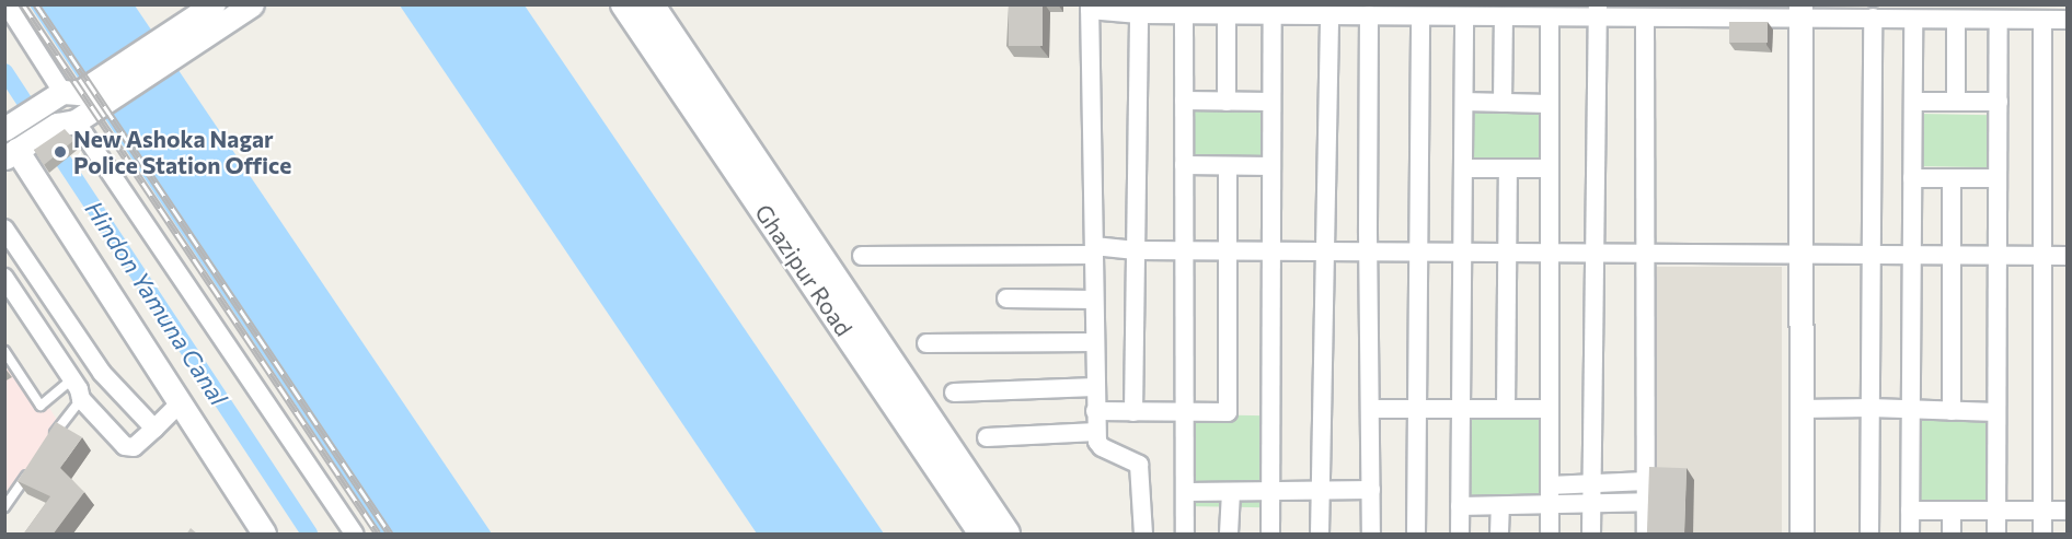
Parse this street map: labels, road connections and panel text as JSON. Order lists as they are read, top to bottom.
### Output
{
  "streets": {
    "main road": ["Ghazipur Road"]
  },
  "water": ["Hindon Yamuna Canal"],
  "places": ["New Ashoka Nagar Police Station Office"]
}
